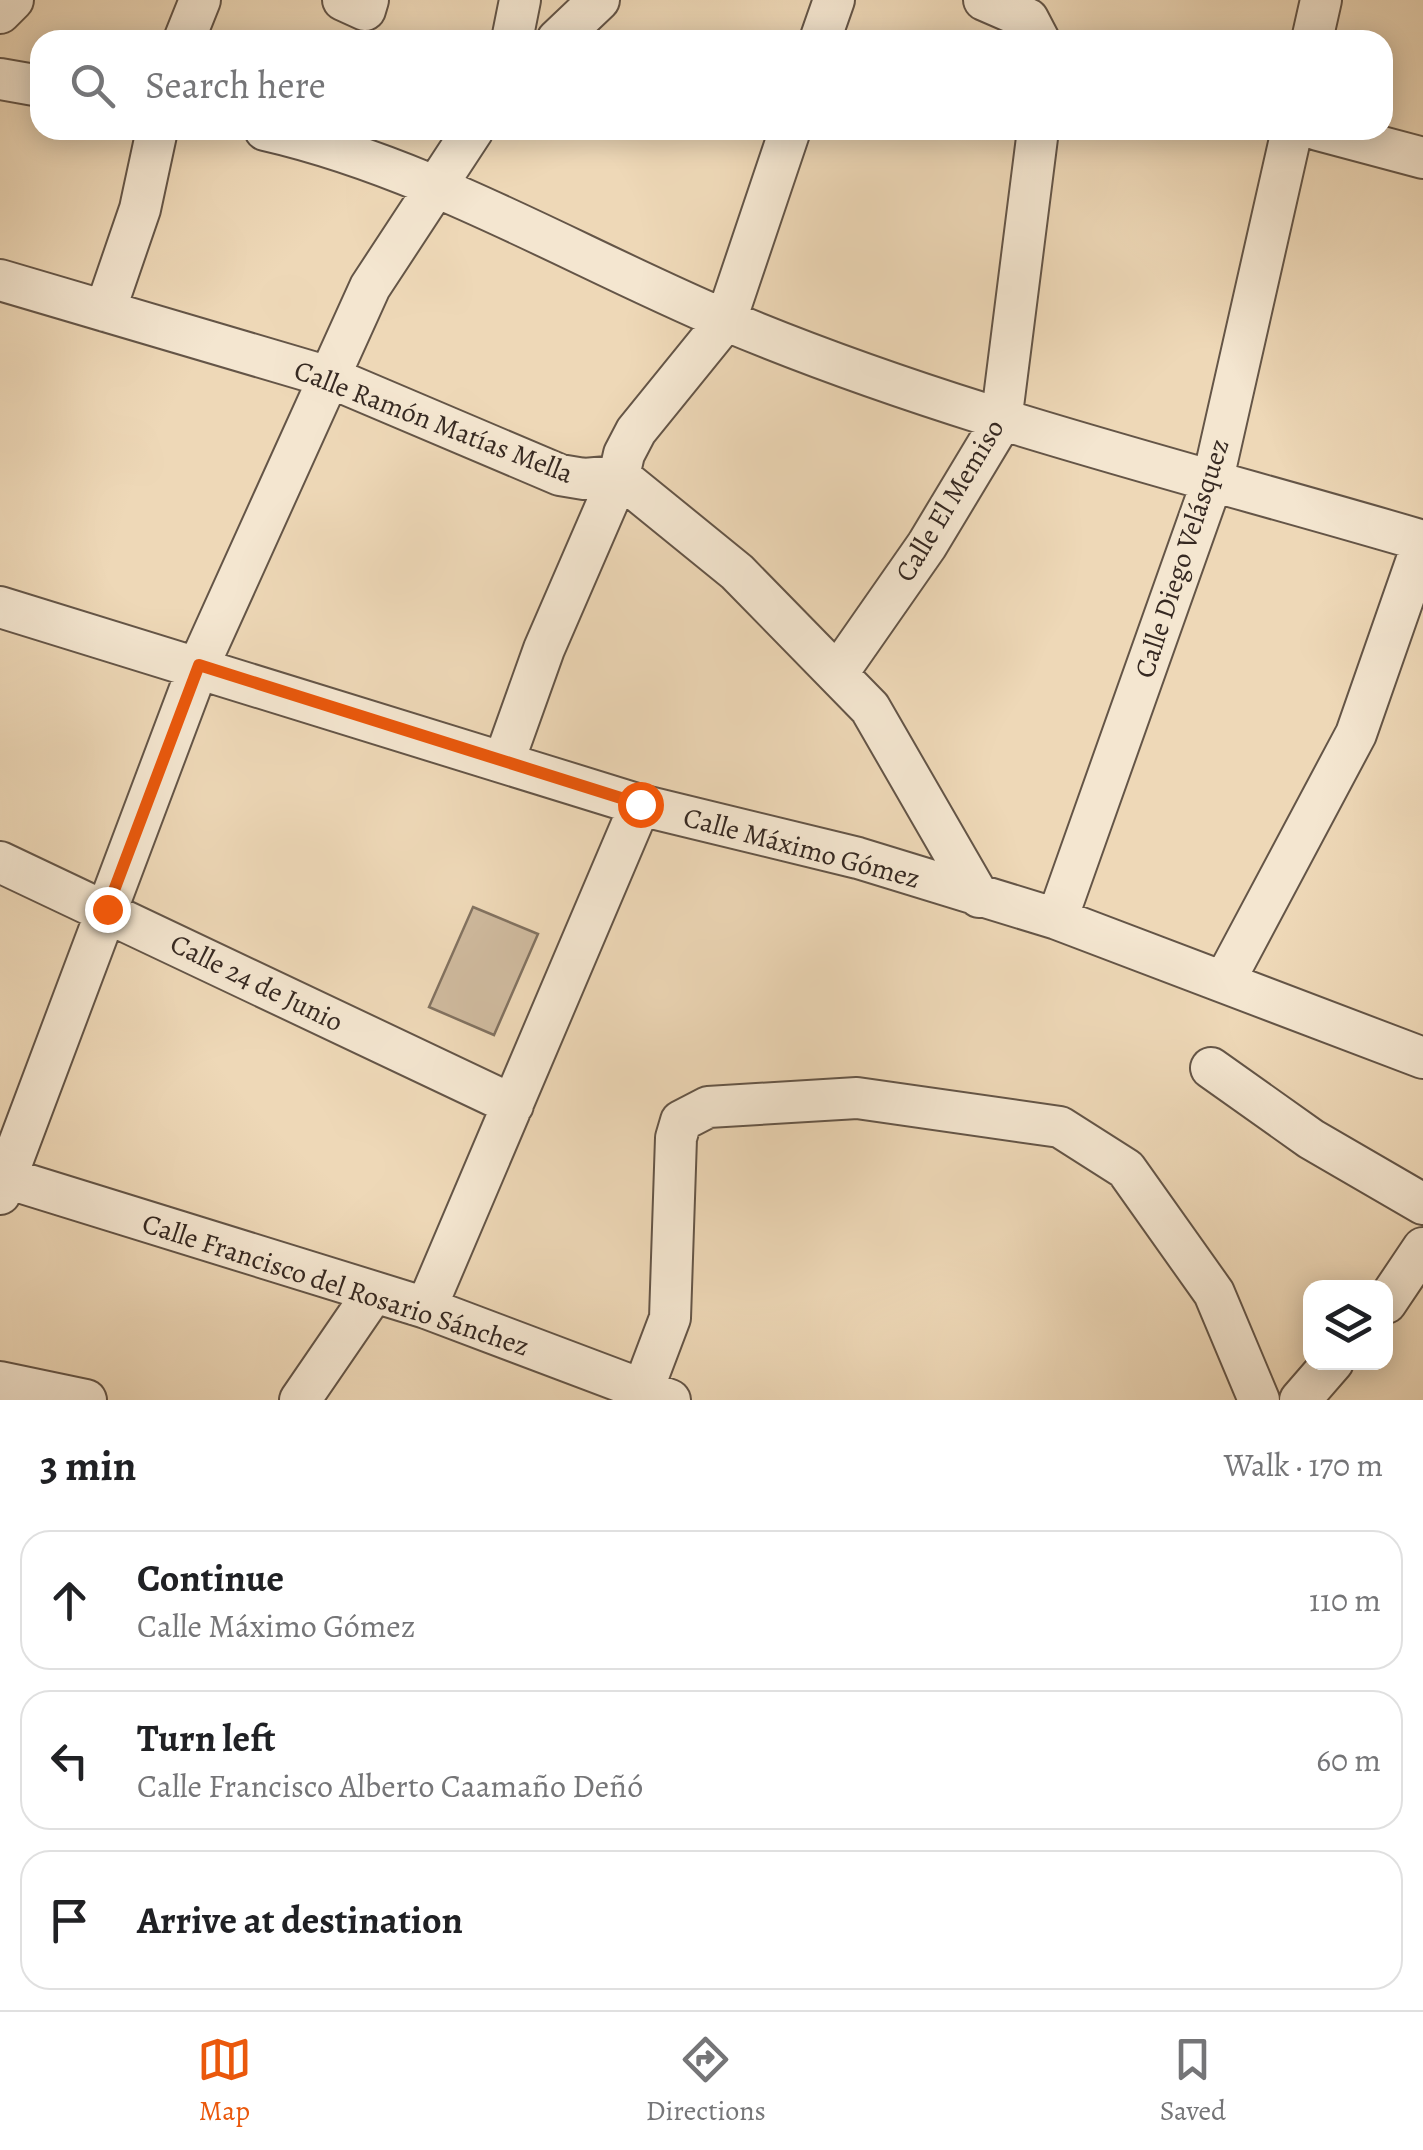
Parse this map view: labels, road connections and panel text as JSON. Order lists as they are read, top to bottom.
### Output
{
  "streets": {
    "street": [
      "Calle Ramón Matías Mella",
      "Calle El Memiso",
      "Calle Diego Velásquez",
      "Calle Máximo Gómez",
      "Calle 24 de Junio",
      "Calle Francisco del Rosario Sánchez"
    ]
  },
  "crossings": [
    ["Calle Diego Velásquez", "Calle Máximo Gómez"]
  ],
  "page": {
    "search": "Search here",
    "heading": ["3 min", "Walk · 170 m"],
    "list": [
      ["Continue", "Calle Máximo Gómez", "110 m"],
      ["Turn left", "Calle Francisco Alberto Caamaño Deñó", "60 m"],
      "Arrive at destination"
    ],
    "nav": ["Map", "Directions", "Saved"]
  }
}
